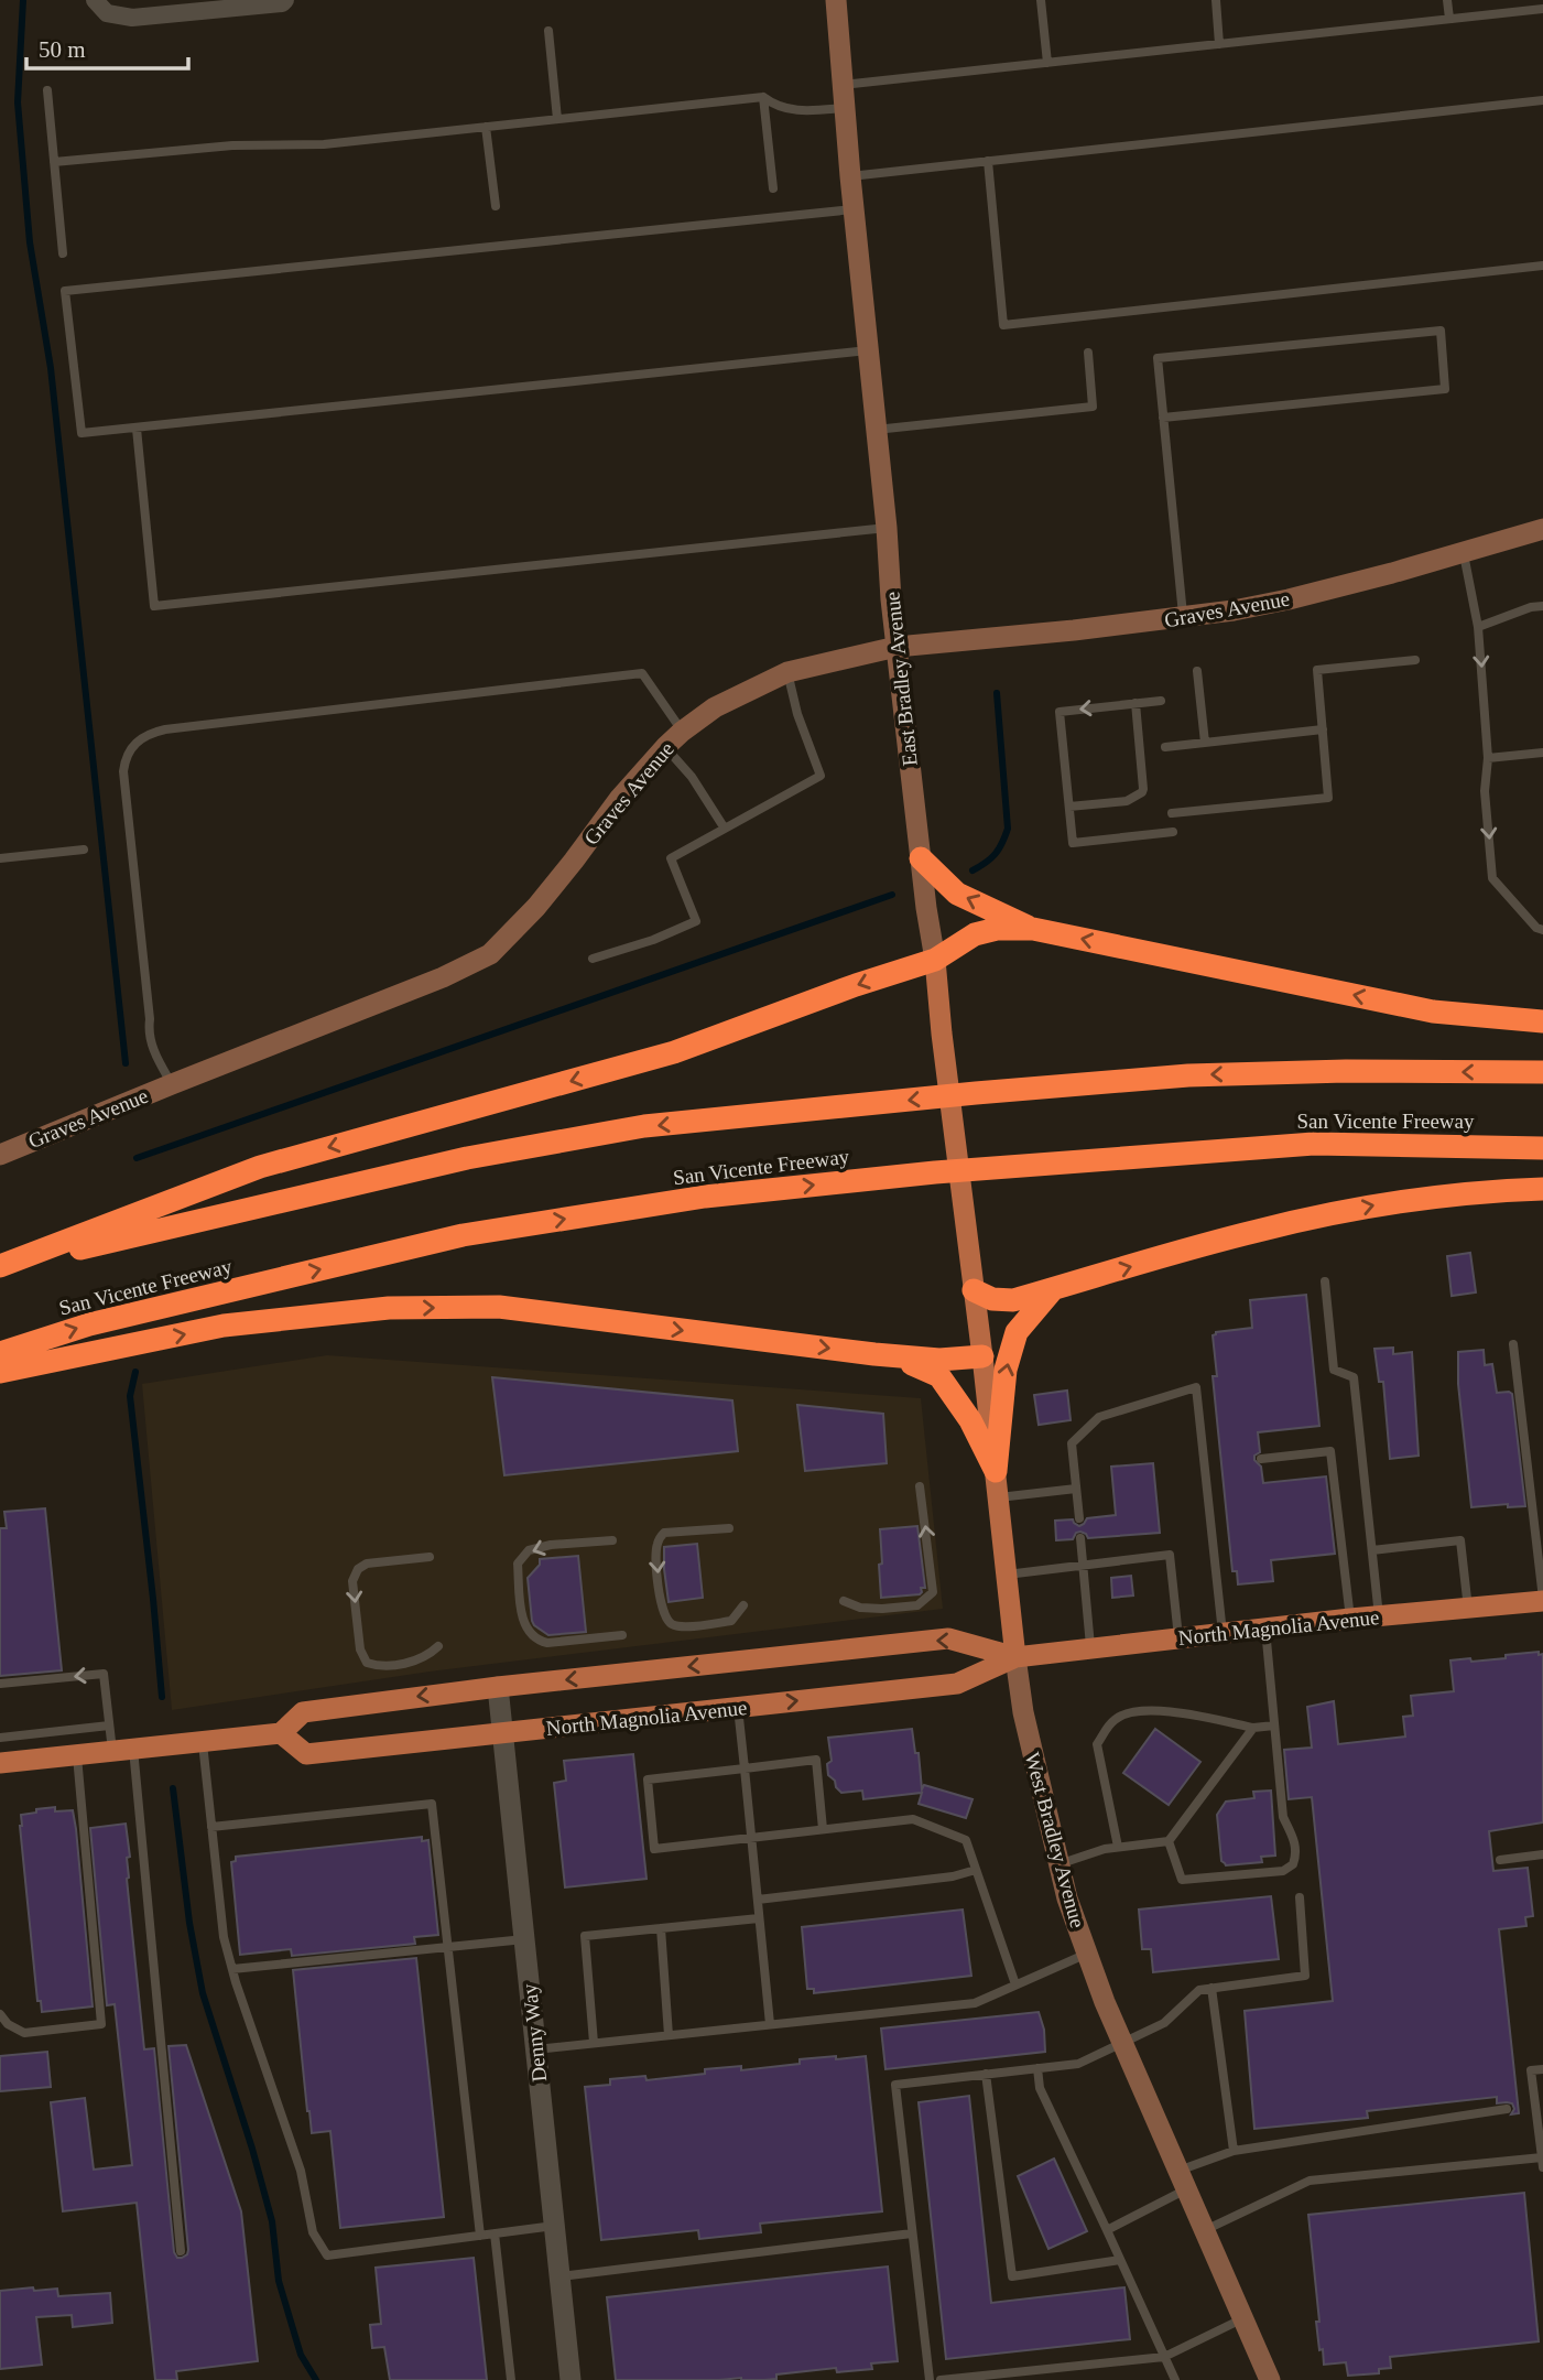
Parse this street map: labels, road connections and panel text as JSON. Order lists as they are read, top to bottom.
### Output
{
  "streets": {
    "highway": ["San Vicente Freeway"],
    "main road": [
      "Graves Avenue",
      "East Bradley Avenue",
      "North Magnolia Avenue",
      "West Bradley Avenue"
    ],
    "street": ["Denny Way"]
  },
  "crossings": [
    ["Graves Avenue", "East Bradley Avenue"],
    ["East Bradley Avenue", "West Bradley Avenue"],
    ["North Magnolia Avenue", "West Bradley Avenue"],
    ["North Magnolia Avenue", "Denny Way"]
  ],
  "scale_bar": "50 m"
}
